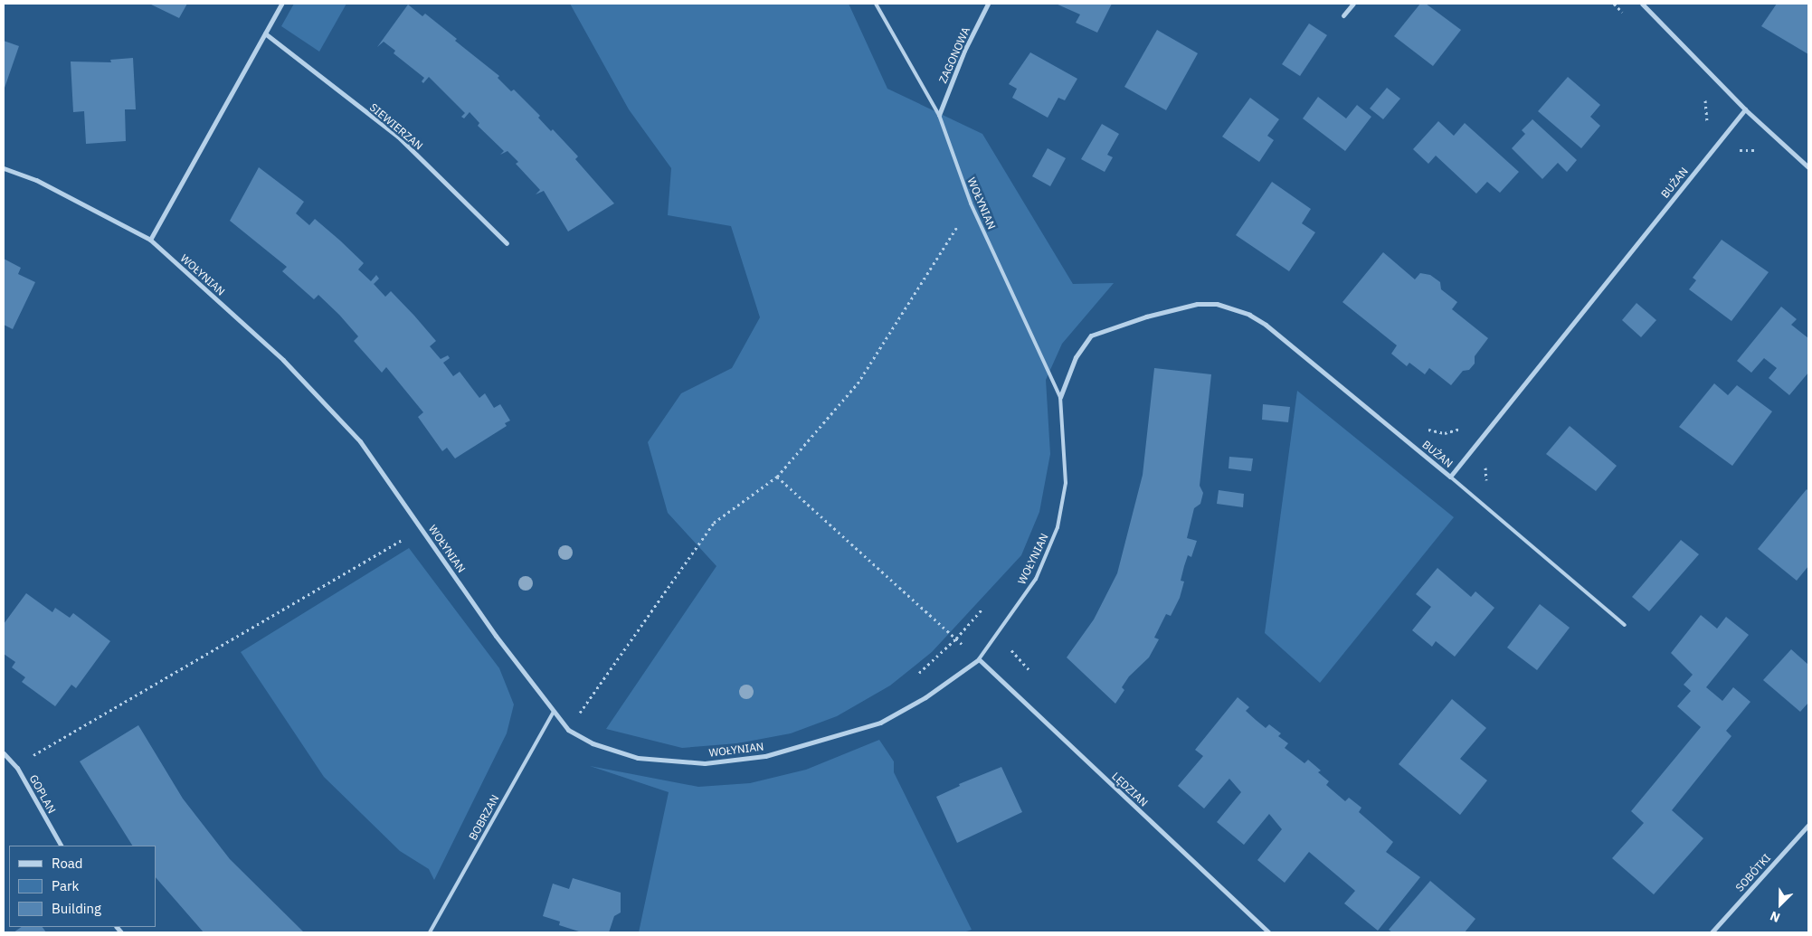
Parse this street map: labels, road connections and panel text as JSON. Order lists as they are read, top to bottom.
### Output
{
  "streets": {
    "street": [
      "ZAGONOWA",
      "SIEWIERZAN",
      "BUŻAN",
      "WOŁYNIAN",
      "LĘDZIAN",
      "GOPLAN",
      "SOBÓTKI"
    ],
    "lane": ["BOBRZAN"]
  },
  "crossings": [
    ["ZAGONOWA", "WOŁYNIAN"],
    ["BUŻAN", "WOŁYNIAN"],
    ["WOŁYNIAN", "LĘDZIAN"],
    ["WOŁYNIAN", "BOBRZAN"]
  ],
  "legend": ["Road", "Park", "Building"],
  "north": "bottom left"
}
